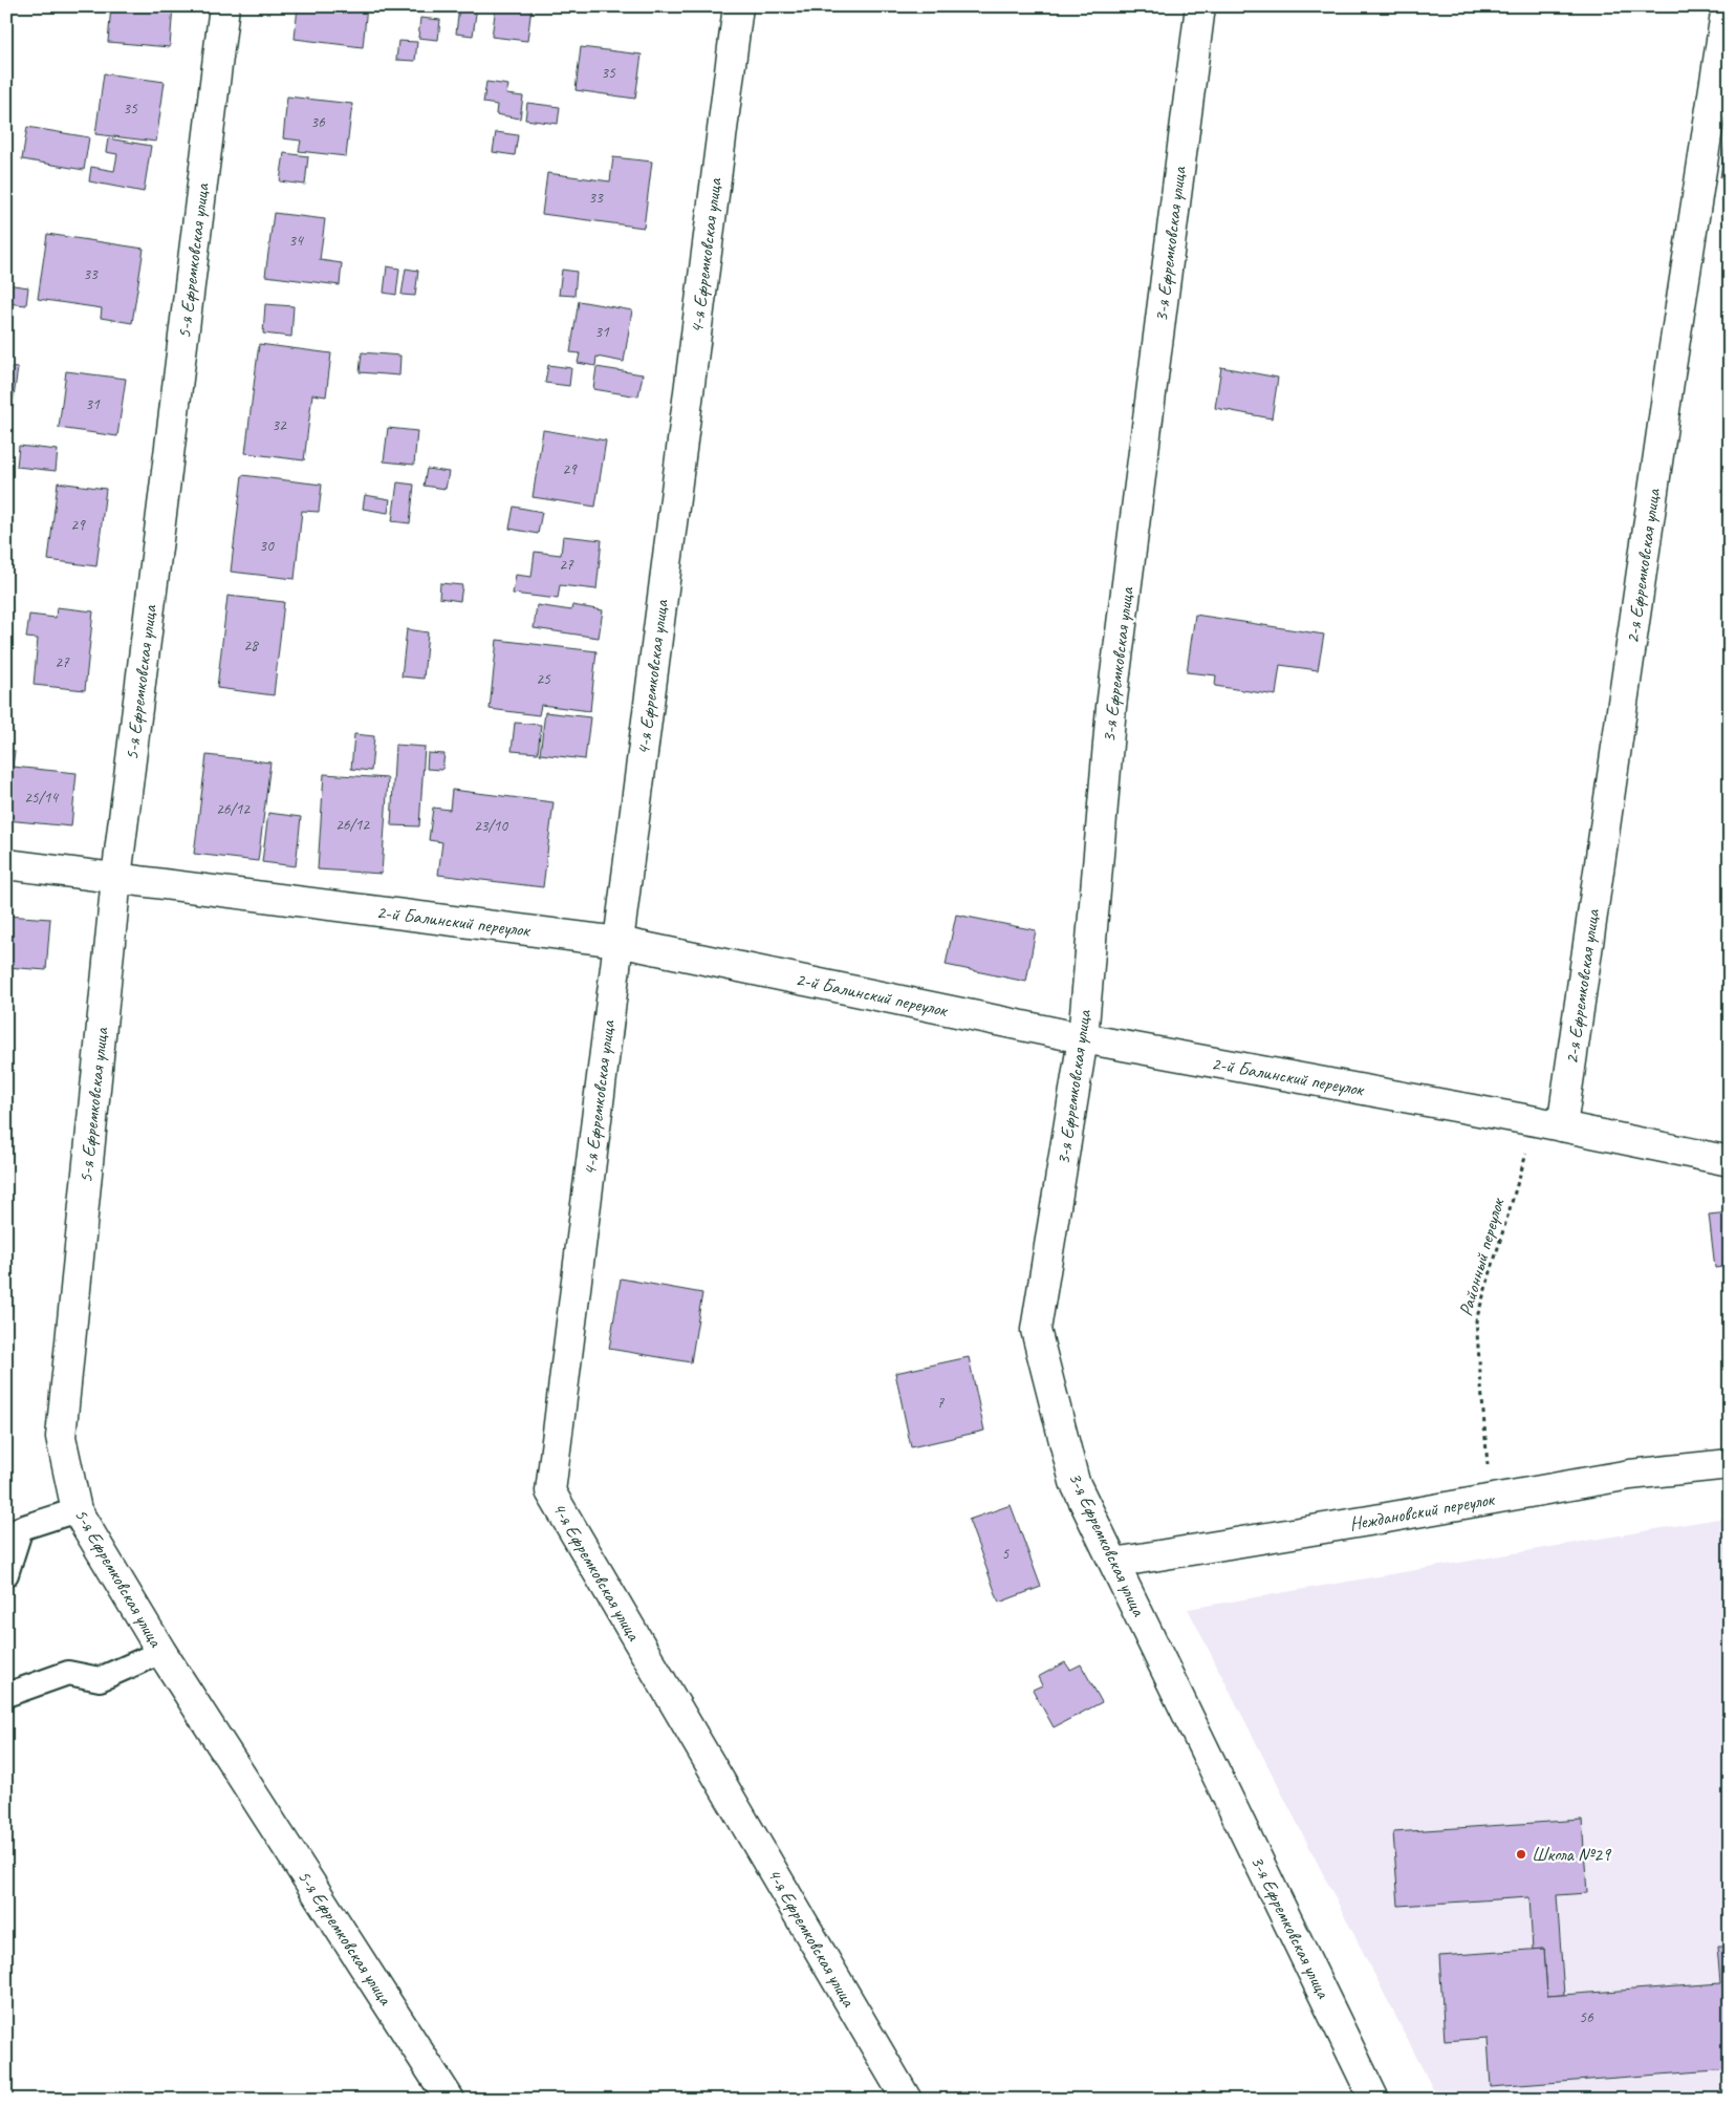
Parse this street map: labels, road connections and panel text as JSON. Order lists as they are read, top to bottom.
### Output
{
  "streets": {
    "street": [
      "3-я Ефремковская улица",
      "4-я Ефремковская улица",
      "5-я Ефремковская улица",
      "2-я Ефремковская улица",
      "2-й Балинский переулок",
      "Неждановский переулок"
    ],
    "path": ["Районный переулок"]
  },
  "crossings": [
    ["3-я Ефремковская улица", "2-й Балинский переулок"],
    ["3-я Ефремковская улица", "Неждановский переулок"],
    ["4-я Ефремковская улица", "2-й Балинский переулок"],
    ["5-я Ефремковская улица", "2-й Балинский переулок"],
    ["2-я Ефремковская улица", "2-й Балинский переулок"],
    ["2-я Ефремковская улица", "Районный переулок"],
    ["2-й Балинский переулок", "Районный переулок"],
    ["Районный переулок", "Неждановский переулок"]
  ],
  "places": ["Школа №29"],
  "house_numbers": [
    "35",
    "35",
    "36",
    "33",
    "34",
    "33",
    "31",
    "31",
    "32",
    "29",
    "29",
    "30",
    "27",
    "28",
    "27",
    "25",
    "25/14",
    "26/12",
    "26/12",
    "23/10",
    "7",
    "5",
    "56"
  ]
}
